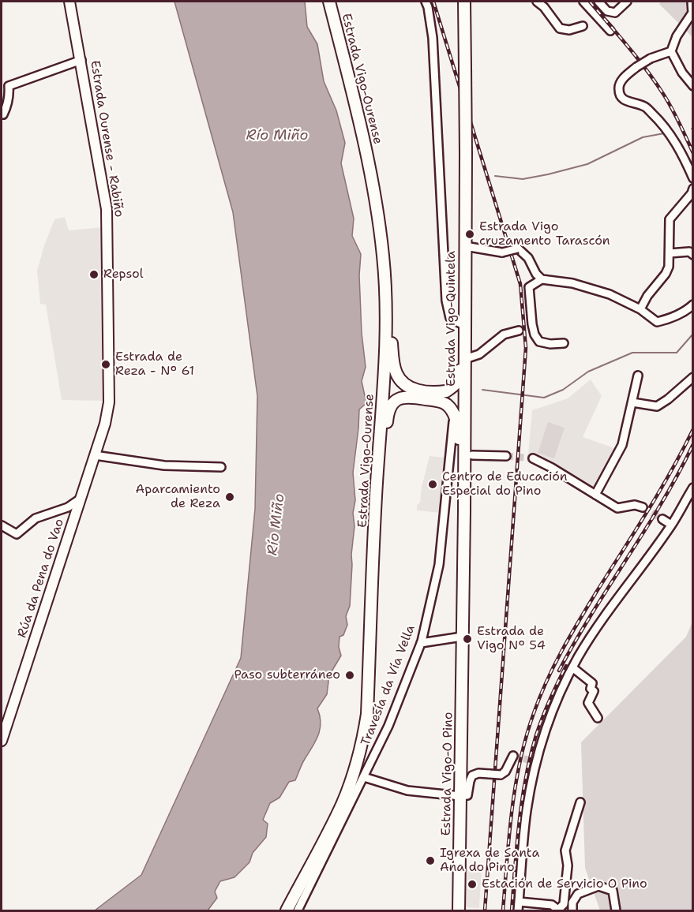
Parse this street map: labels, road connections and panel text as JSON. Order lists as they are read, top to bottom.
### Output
{
  "streets": {
    "highway": ["Estrada Vigo-Ourense", "Estrada Vigo-Quintela", "Estrada Vigo-O Pino"],
    "main road": ["Estrada Ourense - Rabiño", "Rúa da Pena do Vao"],
    "street": ["Travesía da Vía Vella"]
  },
  "crossings": [
    ["Estrada Ourense - Rabiño", "Rúa da Pena do Vao"],
    ["Estrada Vigo-Quintela", "Travesía da Vía Vella"],
    ["Estrada Vigo-Quintela", "Estrada Vigo-O Pino"]
  ],
  "water": ["Río Miño"],
  "places": [
    "Estrada Vigo cruzamento Tarascón",
    "Repsol",
    "Estrada de Reza - Nº 61",
    "Centro de Educación Especial do Pino",
    "Aparcamiento de Reza",
    "Estrada de Vigo Nº 54",
    "Paso subterráneo",
    "Igrexa de Santa Ana do Pino",
    "Estación de Servicio O Pino"
  ]
}
